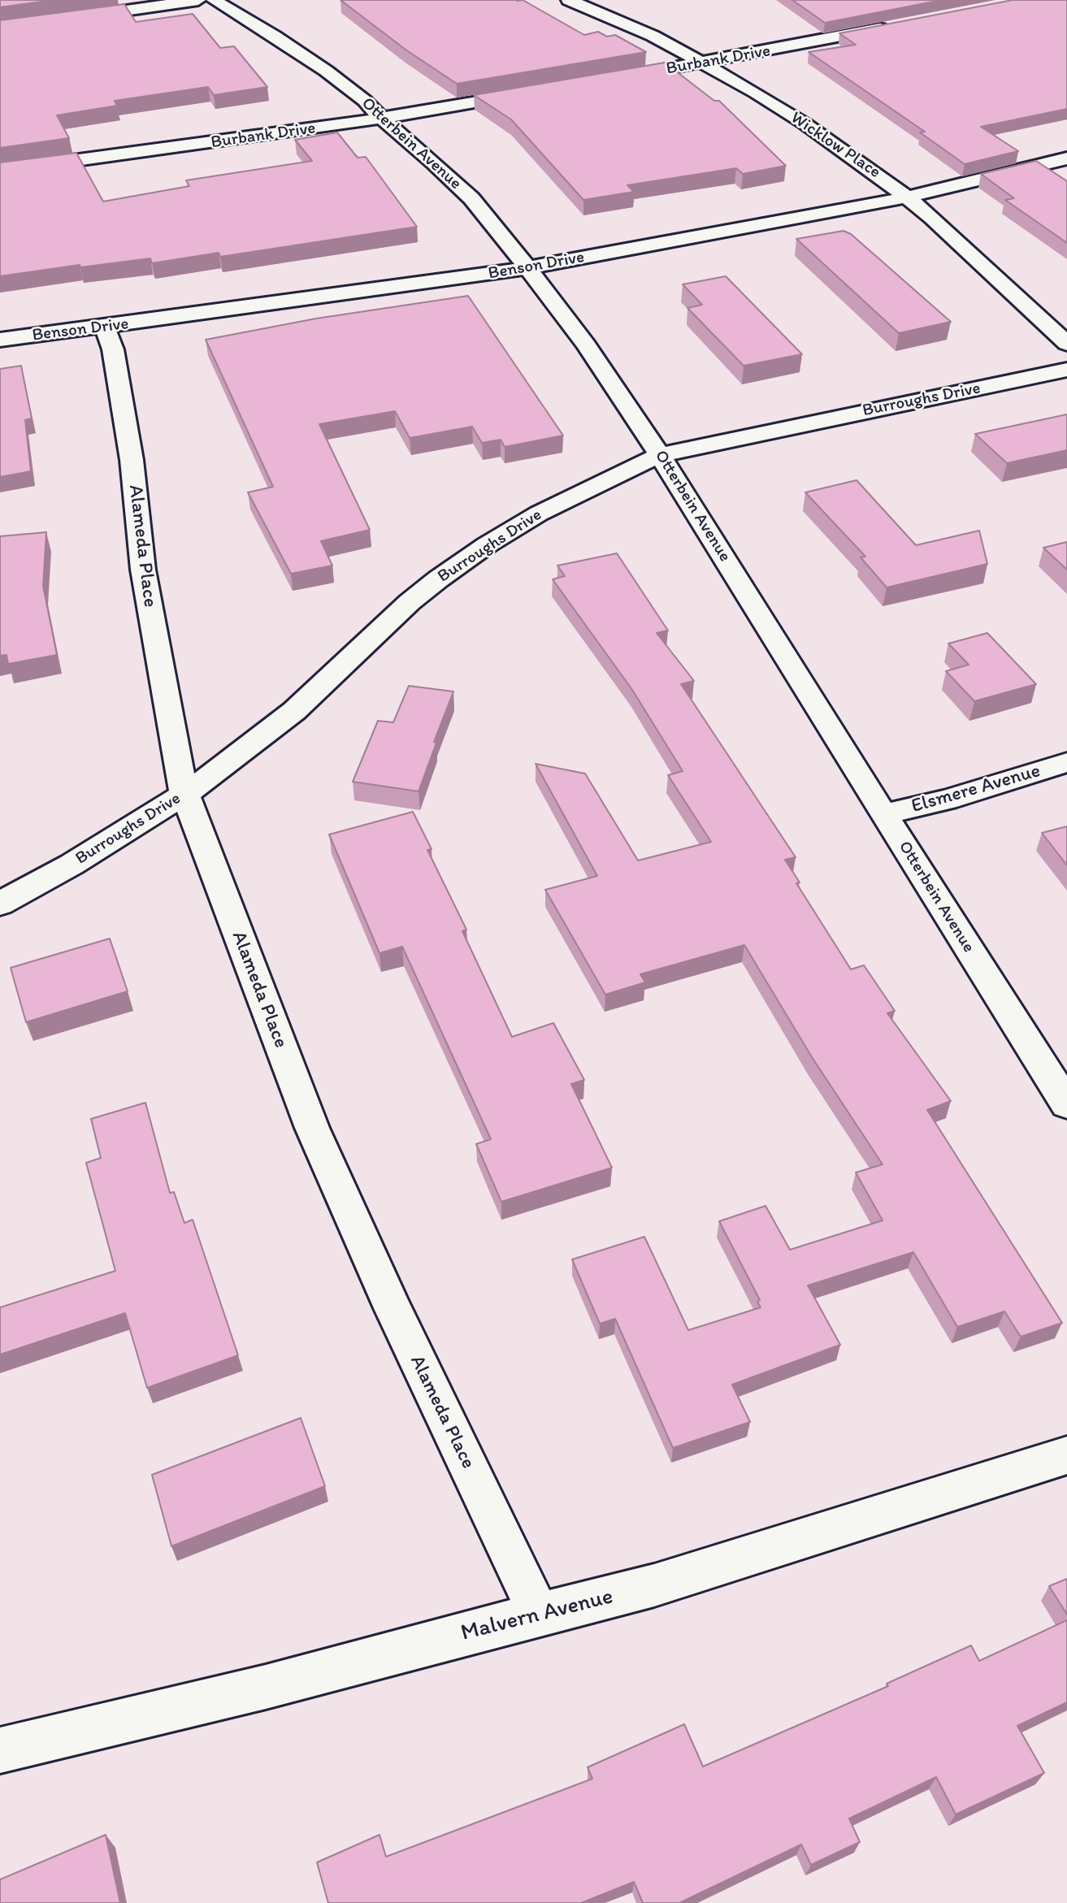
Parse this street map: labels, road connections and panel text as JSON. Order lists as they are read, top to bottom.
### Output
{
  "streets": {
    "street": [
      "Burbank Drive",
      "Otterbein Avenue",
      "Wicklow Place",
      "Benson Drive",
      "Burroughs Drive",
      "Alameda Place",
      "Elsmere Avenue",
      "Malvern Avenue"
    ]
  },
  "crossings": [
    ["Burbank Drive", "Otterbein Avenue"],
    ["Burbank Drive", "Wicklow Place"],
    ["Otterbein Avenue", "Benson Drive"],
    ["Otterbein Avenue", "Burroughs Drive"],
    ["Otterbein Avenue", "Elsmere Avenue"],
    ["Wicklow Place", "Benson Drive"],
    ["Benson Drive", "Alameda Place"],
    ["Burroughs Drive", "Alameda Place"],
    ["Alameda Place", "Malvern Avenue"]
  ]
}
